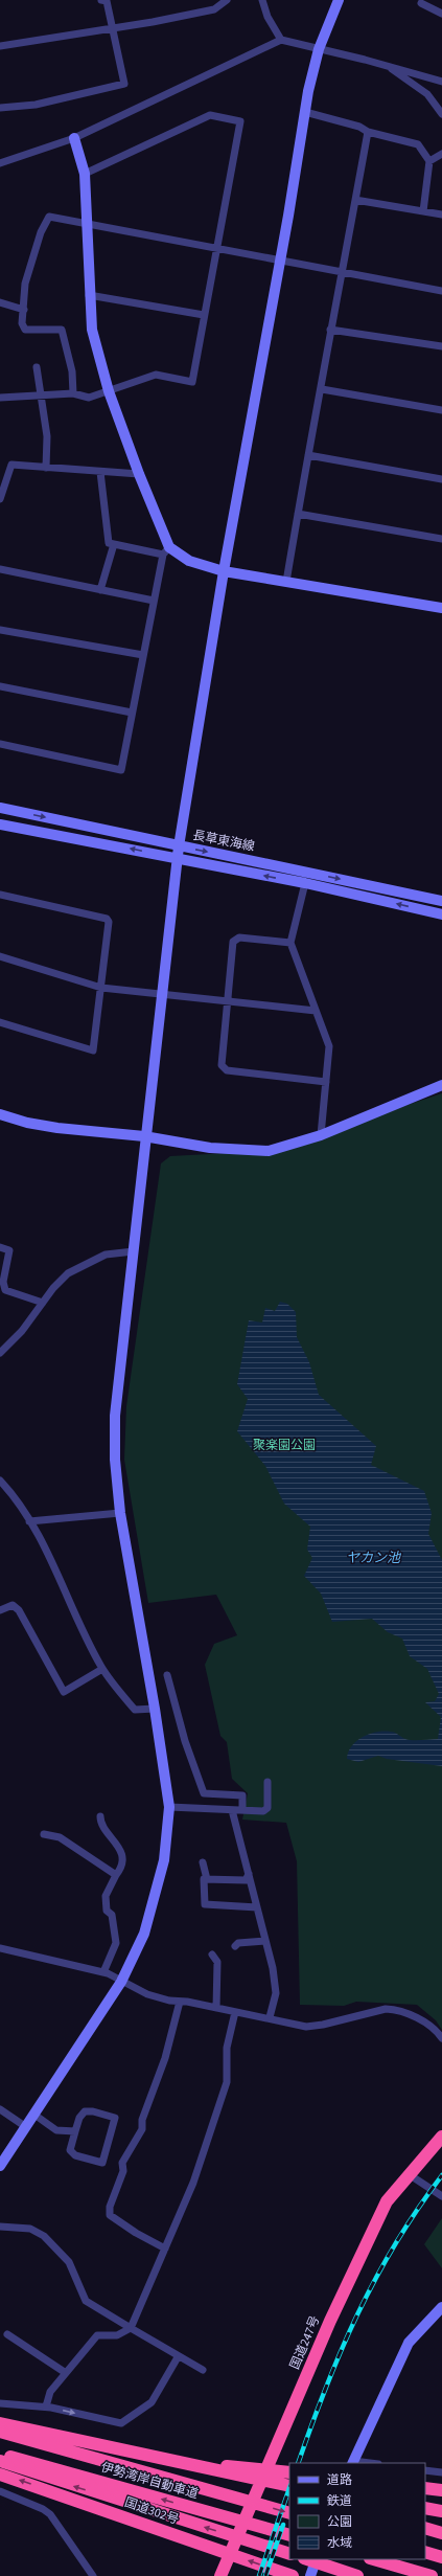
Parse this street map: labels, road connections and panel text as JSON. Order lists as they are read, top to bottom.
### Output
{
  "streets": {
    "highway": ["国道247号", "伊勢湾岸自動車道", "国道302号"],
    "street": ["長草東海線"]
  },
  "water": ["ヤカン池"],
  "parks": ["聚楽園公園"],
  "legend": [
    "道路",
    "鉄道",
    "公園",
    "水域"
  ]
}
